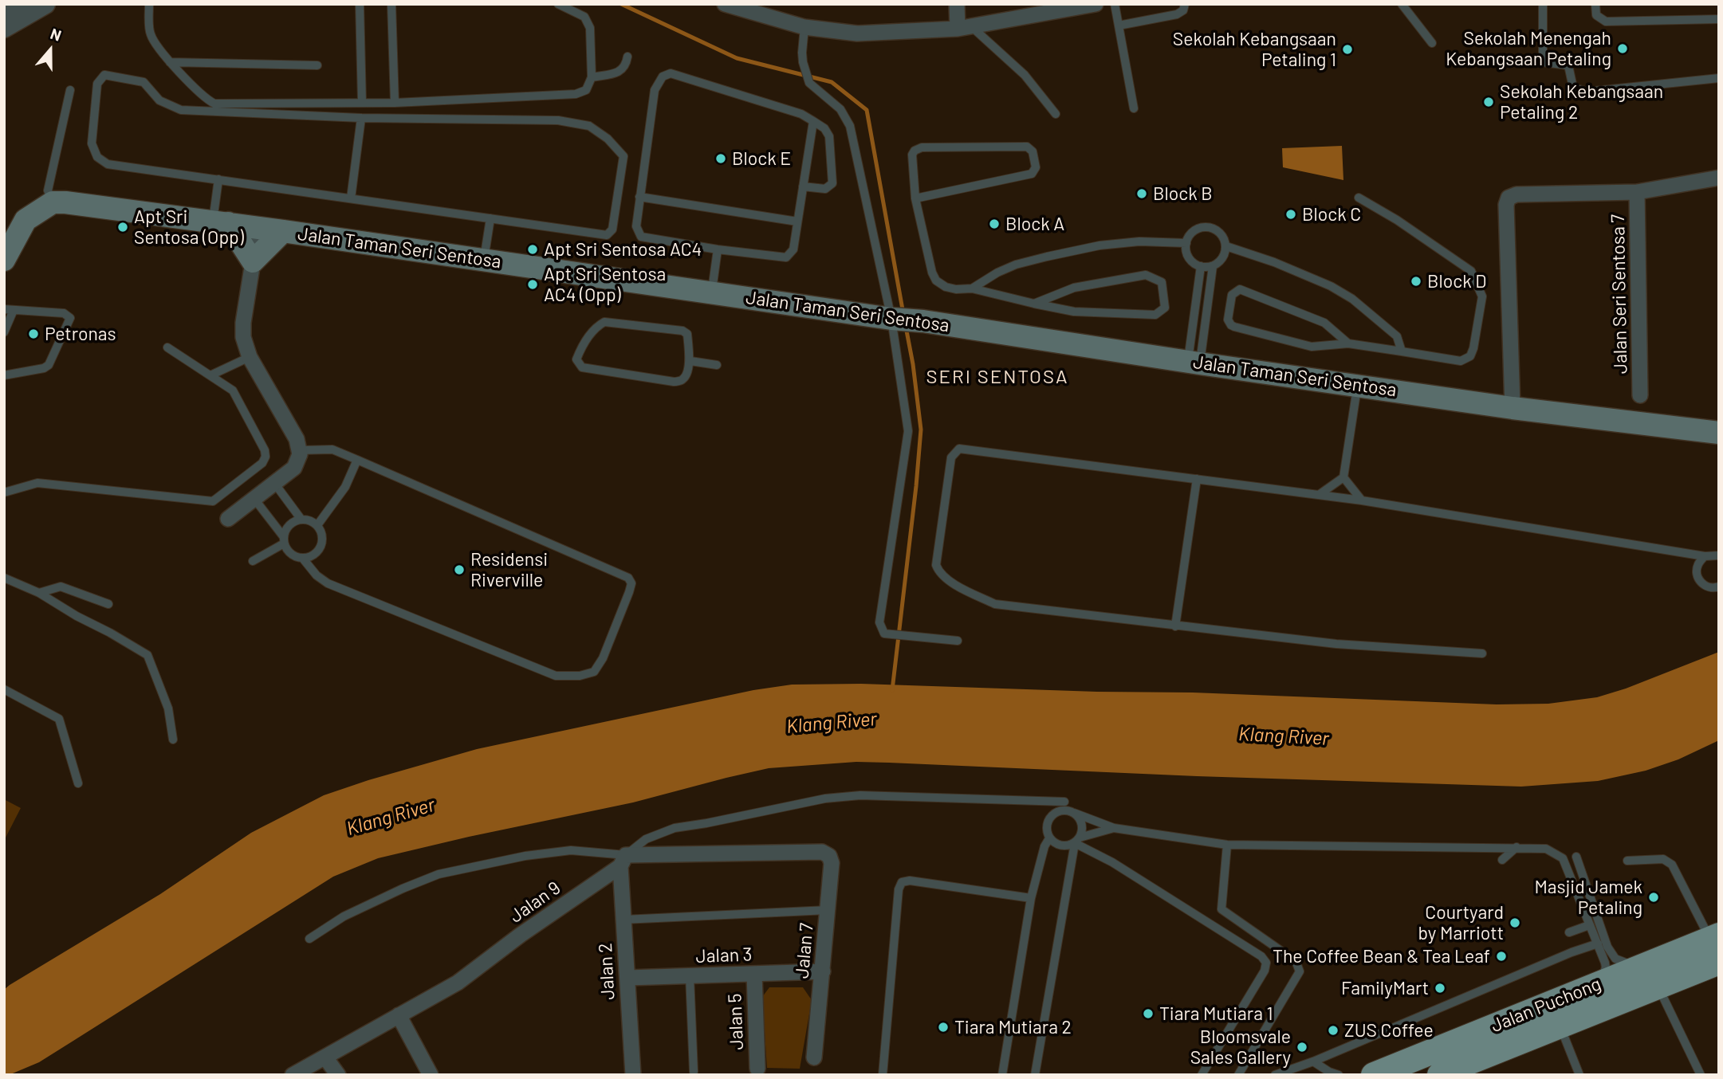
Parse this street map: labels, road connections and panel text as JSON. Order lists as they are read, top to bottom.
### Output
{
  "streets": {
    "main road": ["Jalan Taman Seri Sentosa", "Jalan Puchong"],
    "street": [
      "Jalan Seri Sentosa 7",
      "Jalan 9",
      "Jalan 7",
      "Jalan 3",
      "Jalan 2",
      "Jalan 5"
    ]
  },
  "crossings": [
    ["Jalan 9", "Jalan 7"],
    ["Jalan 9", "Jalan 2"],
    ["Jalan 7", "Jalan 3"],
    ["Jalan 7", "Jalan 2"],
    ["Jalan 3", "Jalan 2"],
    ["Jalan 3", "Jalan 5"]
  ],
  "districts": ["SERI SENTOSA"],
  "water": ["Klang River"],
  "places": [
    "Sekolah Menengah Kebangsaan Petaling",
    "Sekolah Kebangsaan Petaling 1",
    "Sekolah Kebangsaan Petaling 2",
    "Block E",
    "Block B",
    "Block C",
    "Block A",
    "Apt Sri Sentosa (Opp)",
    "Apt Sri Sentosa AC4",
    "Block D",
    "Apt Sri Sentosa AC4 (Opp)",
    "Petronas",
    "Residensi Riverville",
    "Masjid Jamek Petaling",
    "Courtyard by Marriott",
    "The Coffee Bean & Tea Leaf",
    "FamilyMart",
    "Tiara Mutiara 1",
    "Tiara Mutiara 2",
    "ZUS Coffee",
    "Bloomsvale Sales Gallery"
  ],
  "north": "top"
}
